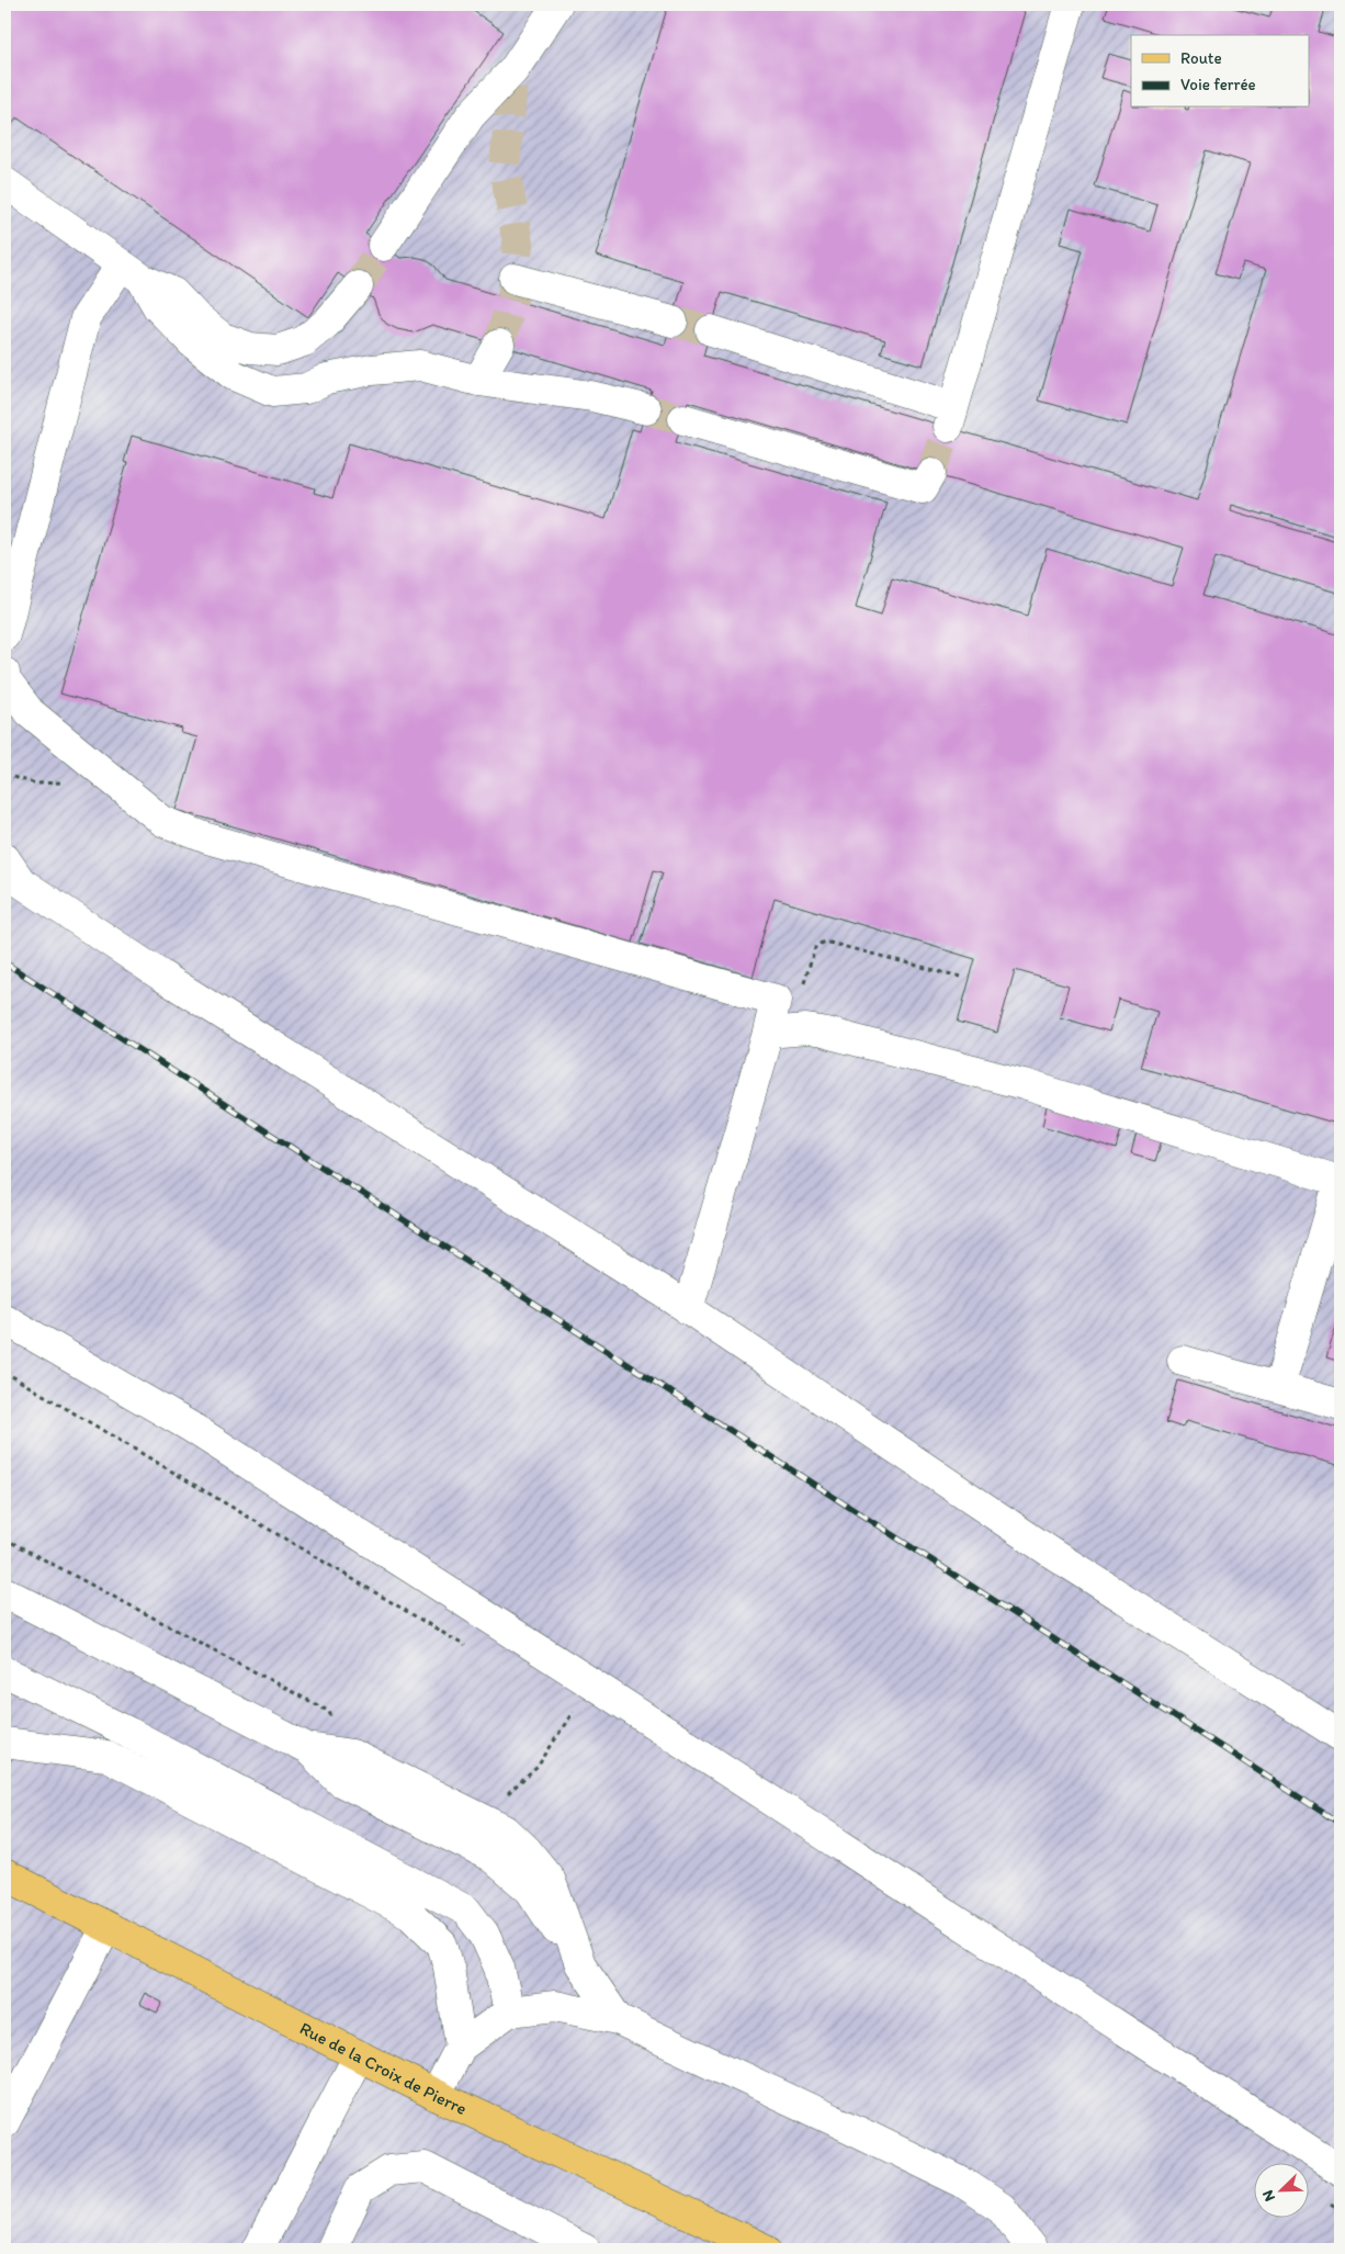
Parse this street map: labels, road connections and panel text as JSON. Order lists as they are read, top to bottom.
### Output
{
  "streets": {
    "main road": ["Rue de la Croix de Pierre"]
  },
  "legend": ["Route", "Voie ferrée"],
  "north": "bottom left"
}
